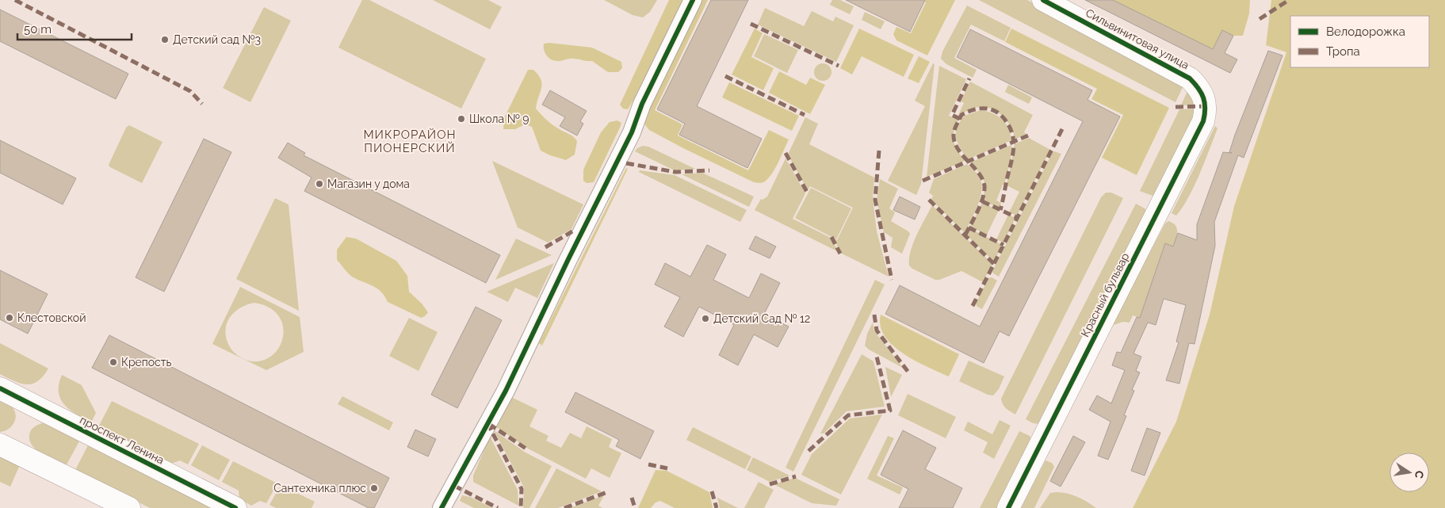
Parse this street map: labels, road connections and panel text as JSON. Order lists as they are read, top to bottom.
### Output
{
  "streets": {
    "street": ["Сильвинитовая улица", "Красный бульвар", "проспект Ленина"]
  },
  "crossings": [
    ["Сильвинитовая улица", "Красный бульвар"]
  ],
  "districts": ["МИКРОРАЙОН ПИОНЕРСКИЙ"],
  "places": [
    "Детский сад №3",
    "Школа № 9",
    "Магазин у дома",
    "Клестовской",
    "Детский Сад № 12",
    "Крепость",
    "Сантехника плюс"
  ],
  "legend": ["Велодорожка", "Тропа"],
  "scale_bar": "50 m",
  "north": "right"
}
